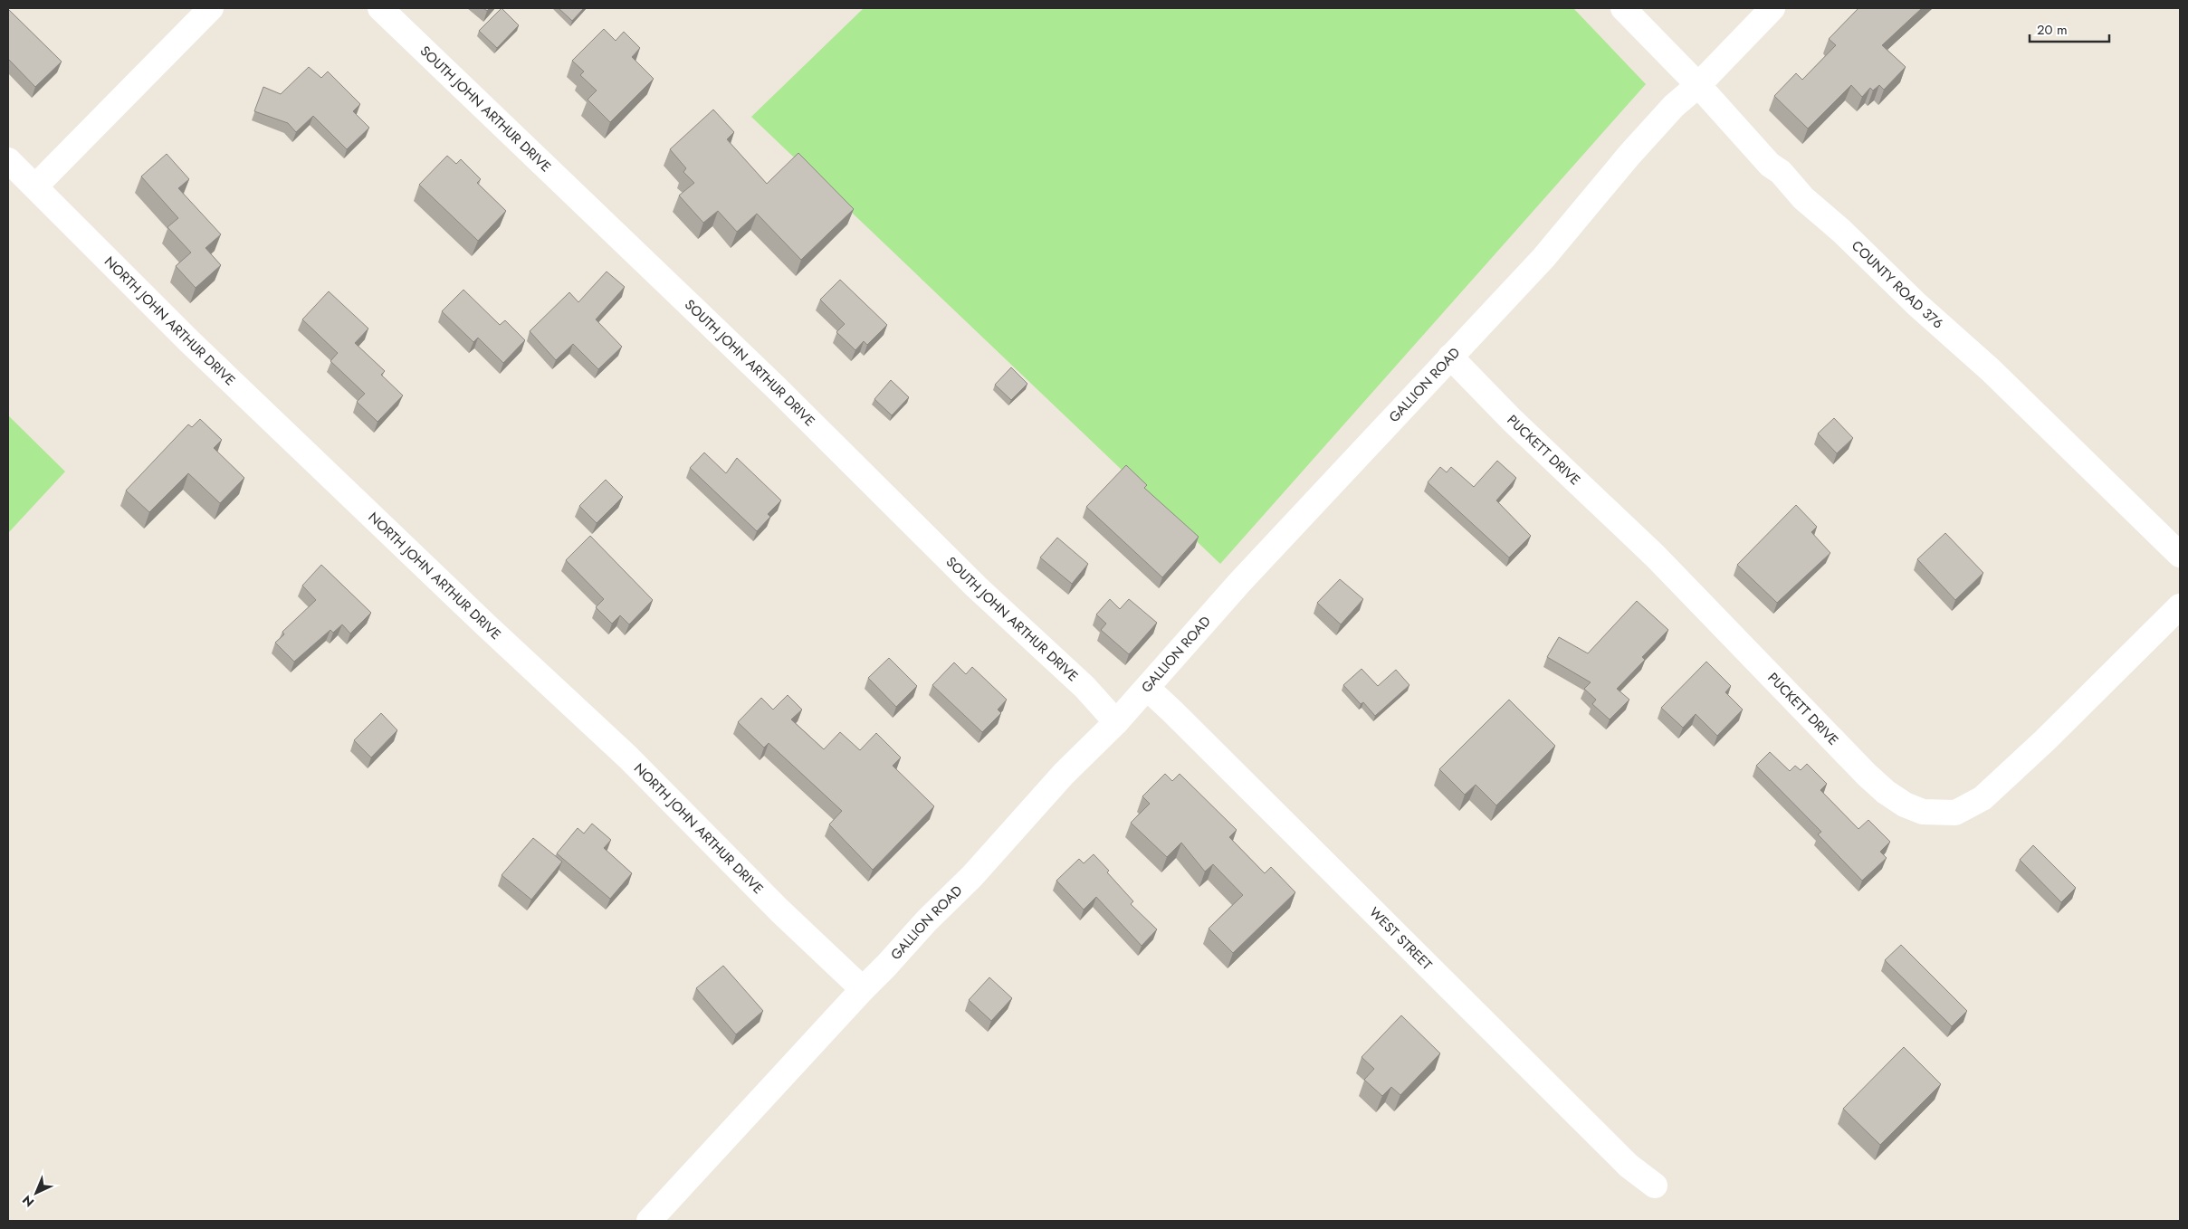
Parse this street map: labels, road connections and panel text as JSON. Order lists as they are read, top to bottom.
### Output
{
  "streets": {
    "street": [
      "SOUTH JOHN ARTHUR DRIVE",
      "COUNTY ROAD 376",
      "NORTH JOHN ARTHUR DRIVE",
      "GALLION ROAD",
      "PUCKETT DRIVE",
      "WEST STREET"
    ]
  },
  "crossings": [
    ["SOUTH JOHN ARTHUR DRIVE", "GALLION ROAD"],
    ["COUNTY ROAD 376", "GALLION ROAD"],
    ["NORTH JOHN ARTHUR DRIVE", "GALLION ROAD"],
    ["GALLION ROAD", "PUCKETT DRIVE"],
    ["GALLION ROAD", "WEST STREET"]
  ],
  "scale_bar": "20 m",
  "north": "bottom left"
}
